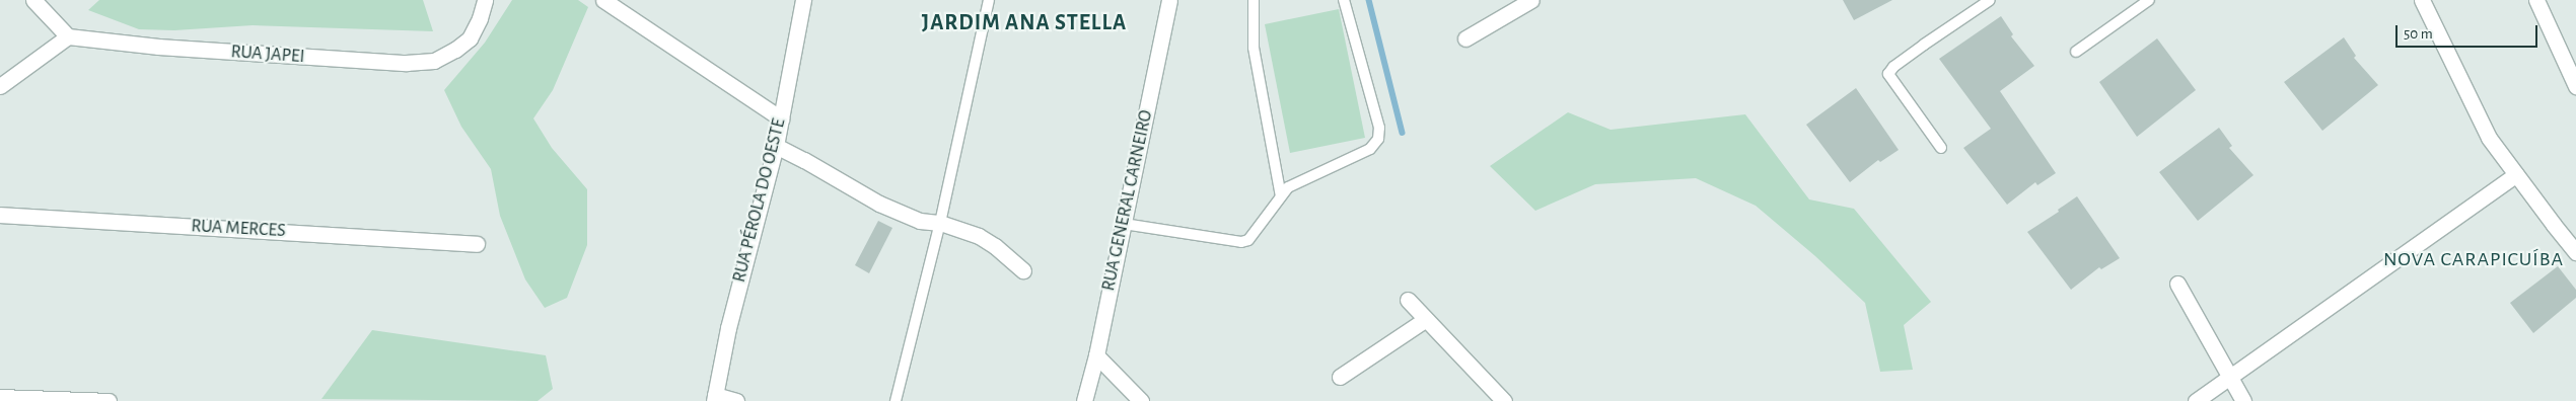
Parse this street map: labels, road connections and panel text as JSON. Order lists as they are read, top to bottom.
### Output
{
  "streets": {
    "street": [
      "RUA JAPEI",
      "RUA PÉROLA DO OESTE",
      "RUA GENERAL CARNEIRO",
      "RUA MERCES"
    ]
  },
  "districts": ["JARDIM ANA STELLA", "NOVA CARAPICUÍBA"],
  "scale_bar": "50 m"
}
